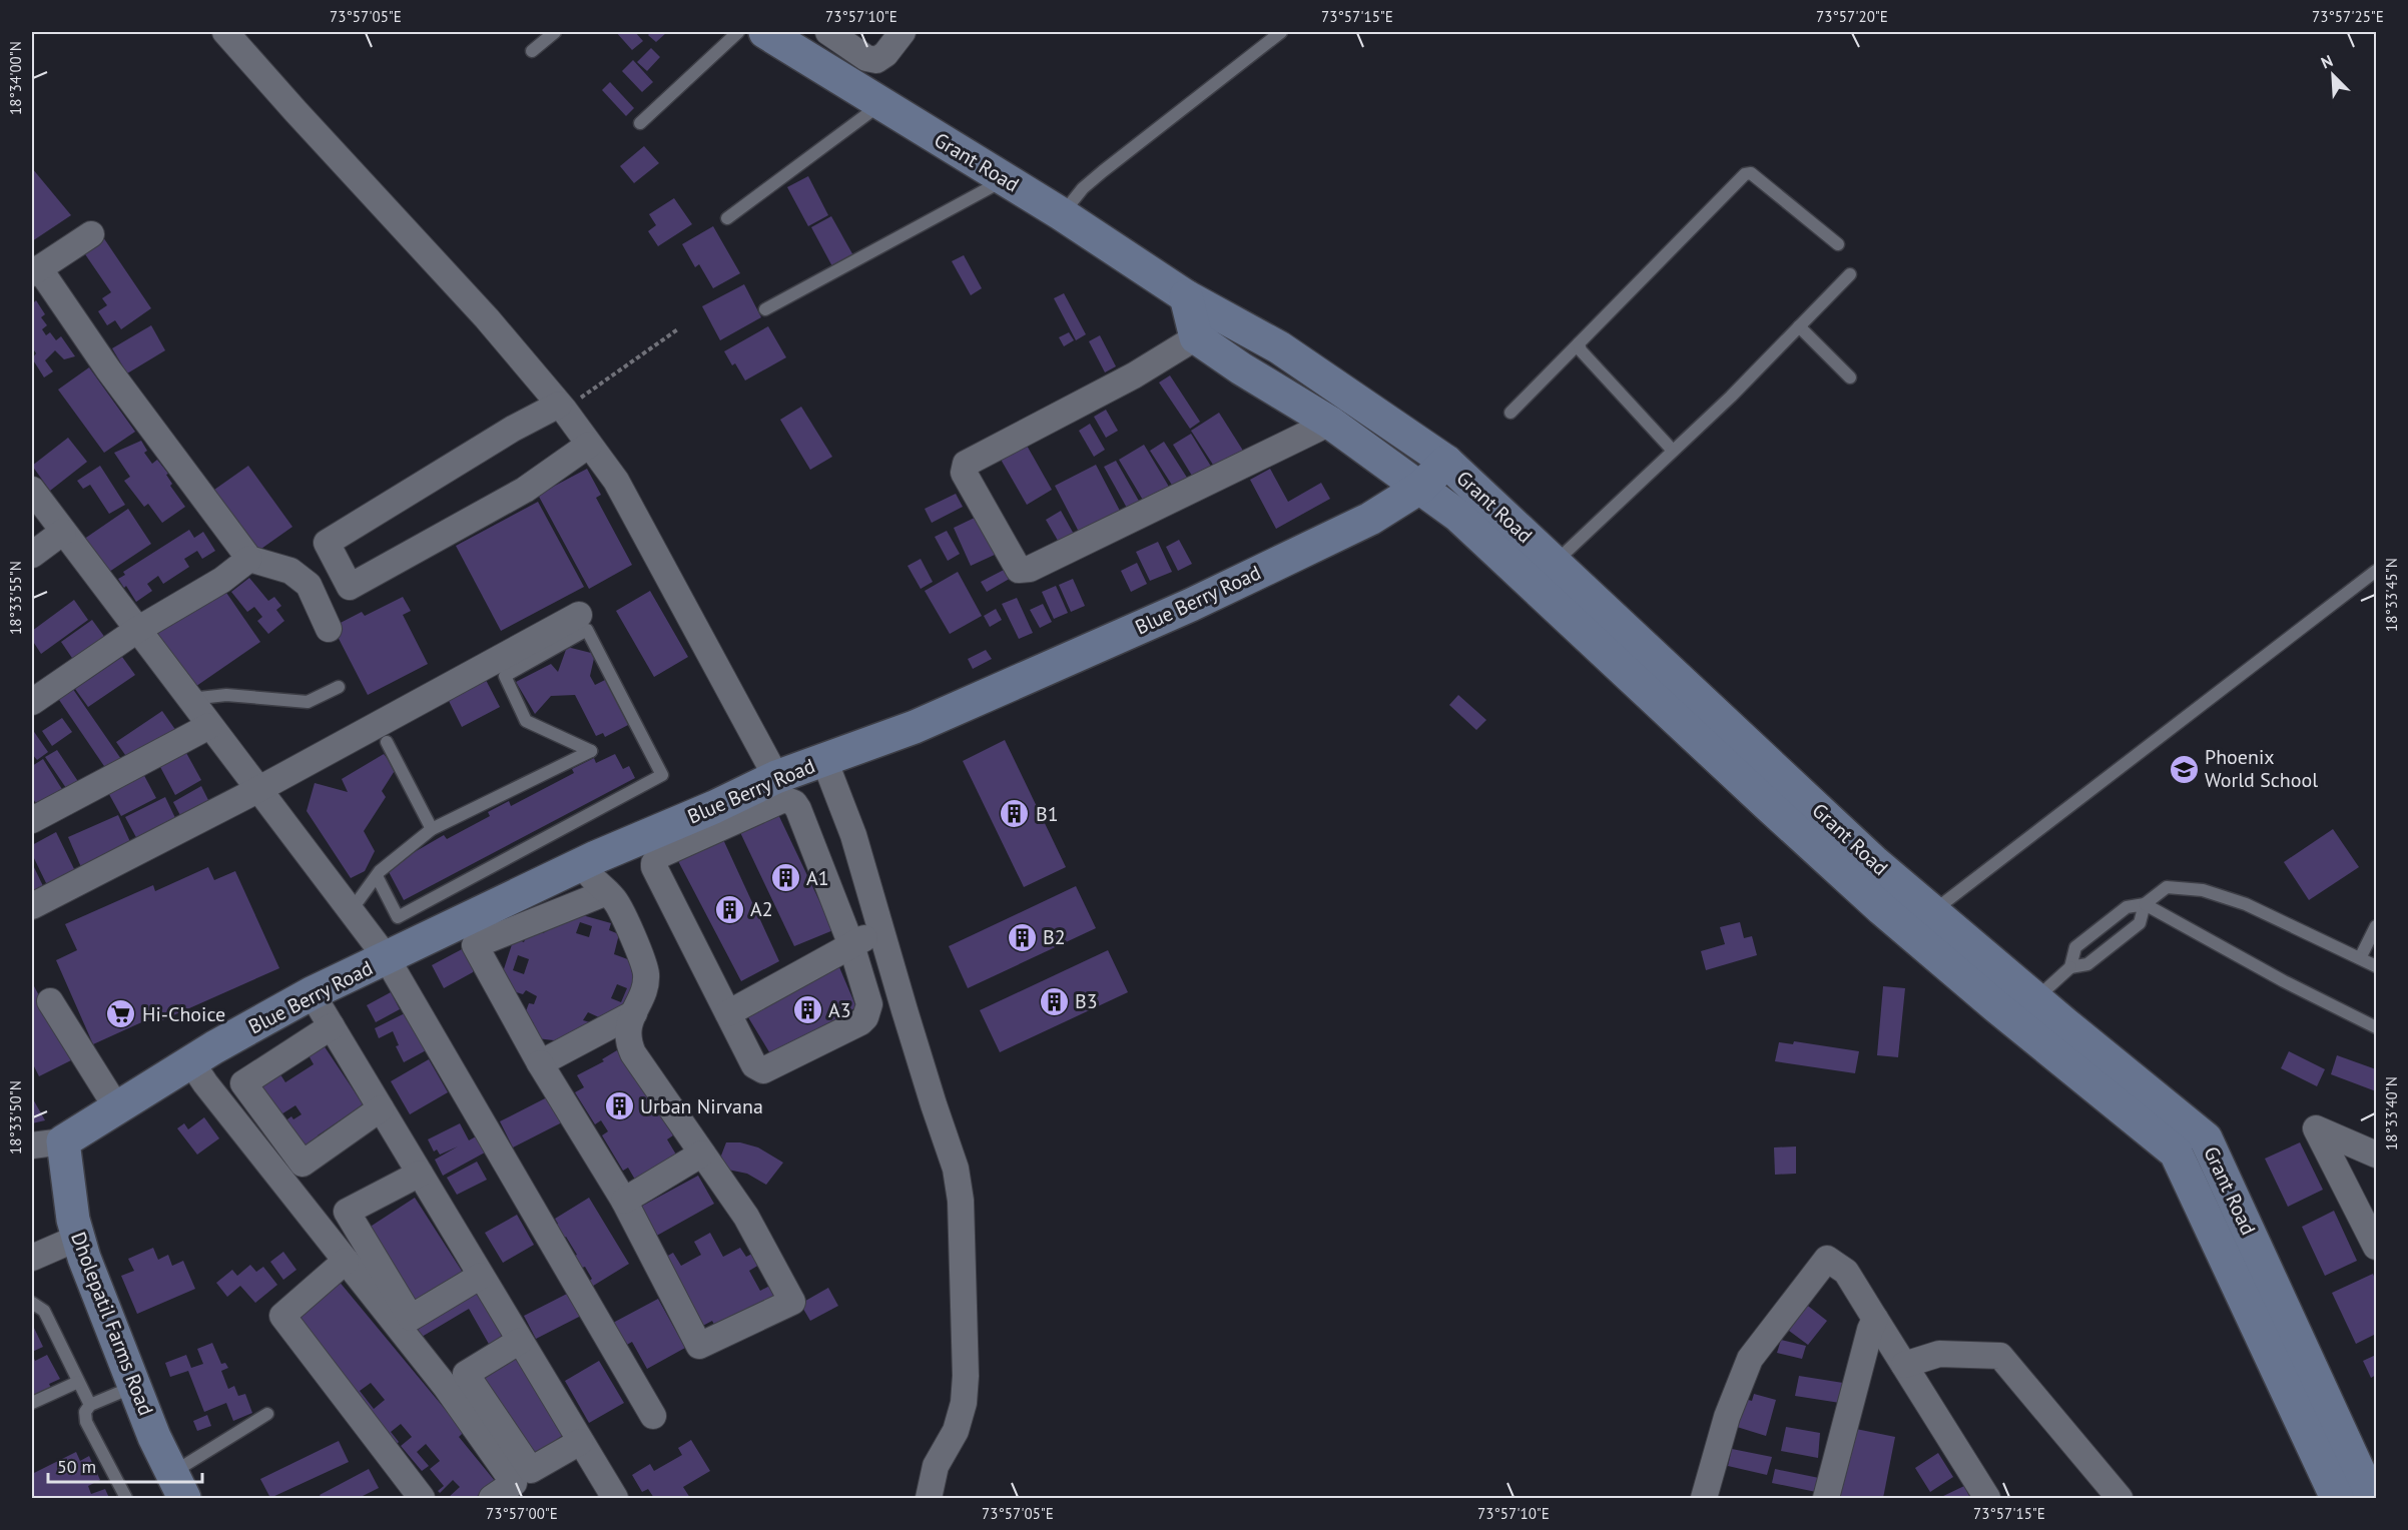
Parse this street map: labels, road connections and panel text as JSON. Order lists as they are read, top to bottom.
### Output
{
  "streets": {
    "main road": ["Grant Road", "Blue Berry Road", "Dholepatil Farms Road"]
  },
  "crossings": [
    ["Grant Road", "Blue Berry Road"],
    ["Blue Berry Road", "Dholepatil Farms Road"]
  ],
  "places": {
    "school or university": ["Phoenix World School"],
    "building": [
      "B1",
      "A1",
      "A2",
      "B2",
      "B3",
      "A3",
      "Urban Nirvana"
    ],
    "supermarket": ["Hi-Choice"]
  },
  "scale_bar": "50 m",
  "north": "top left",
  "coordinates": [
    "73°57'05\"E",
    "73°57'10\"E",
    "73°57'15\"E",
    "73°57'20\"E",
    "73°57'25\"E",
    "18°34'00\"N",
    "18°33'45\"N",
    "18°33'55\"N",
    "18°33'40\"N",
    "18°33'50\"N",
    "73°57'00\"E"
  ]
}
